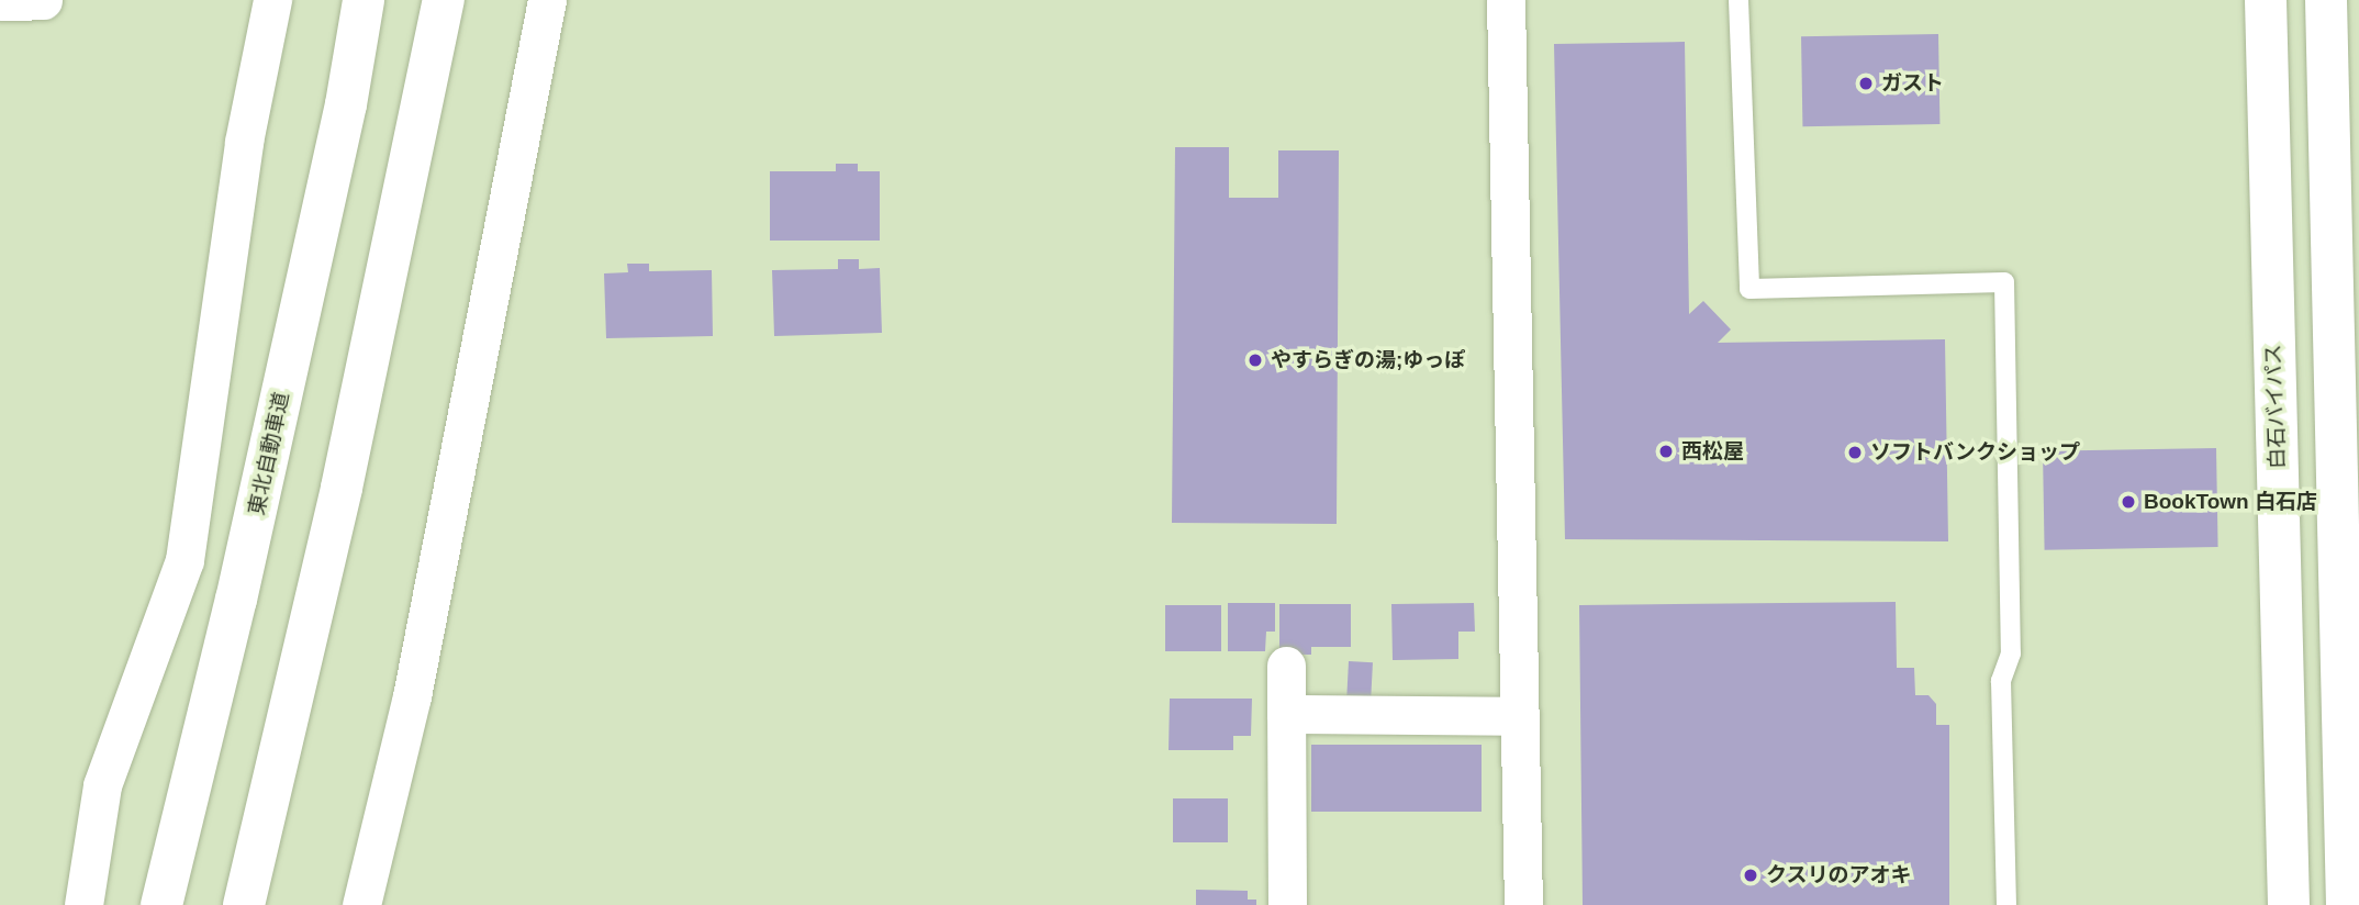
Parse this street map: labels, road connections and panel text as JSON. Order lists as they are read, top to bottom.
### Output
{
  "streets": {
    "highway": ["白石バイパス", "東北自動車道"]
  },
  "places": [
    "ガスト",
    "やすらぎの湯;ゆっぽ",
    "西松屋",
    "ソフトバンクショップ",
    "BookTown 白石店",
    "クスリのアオキ"
  ]
}
